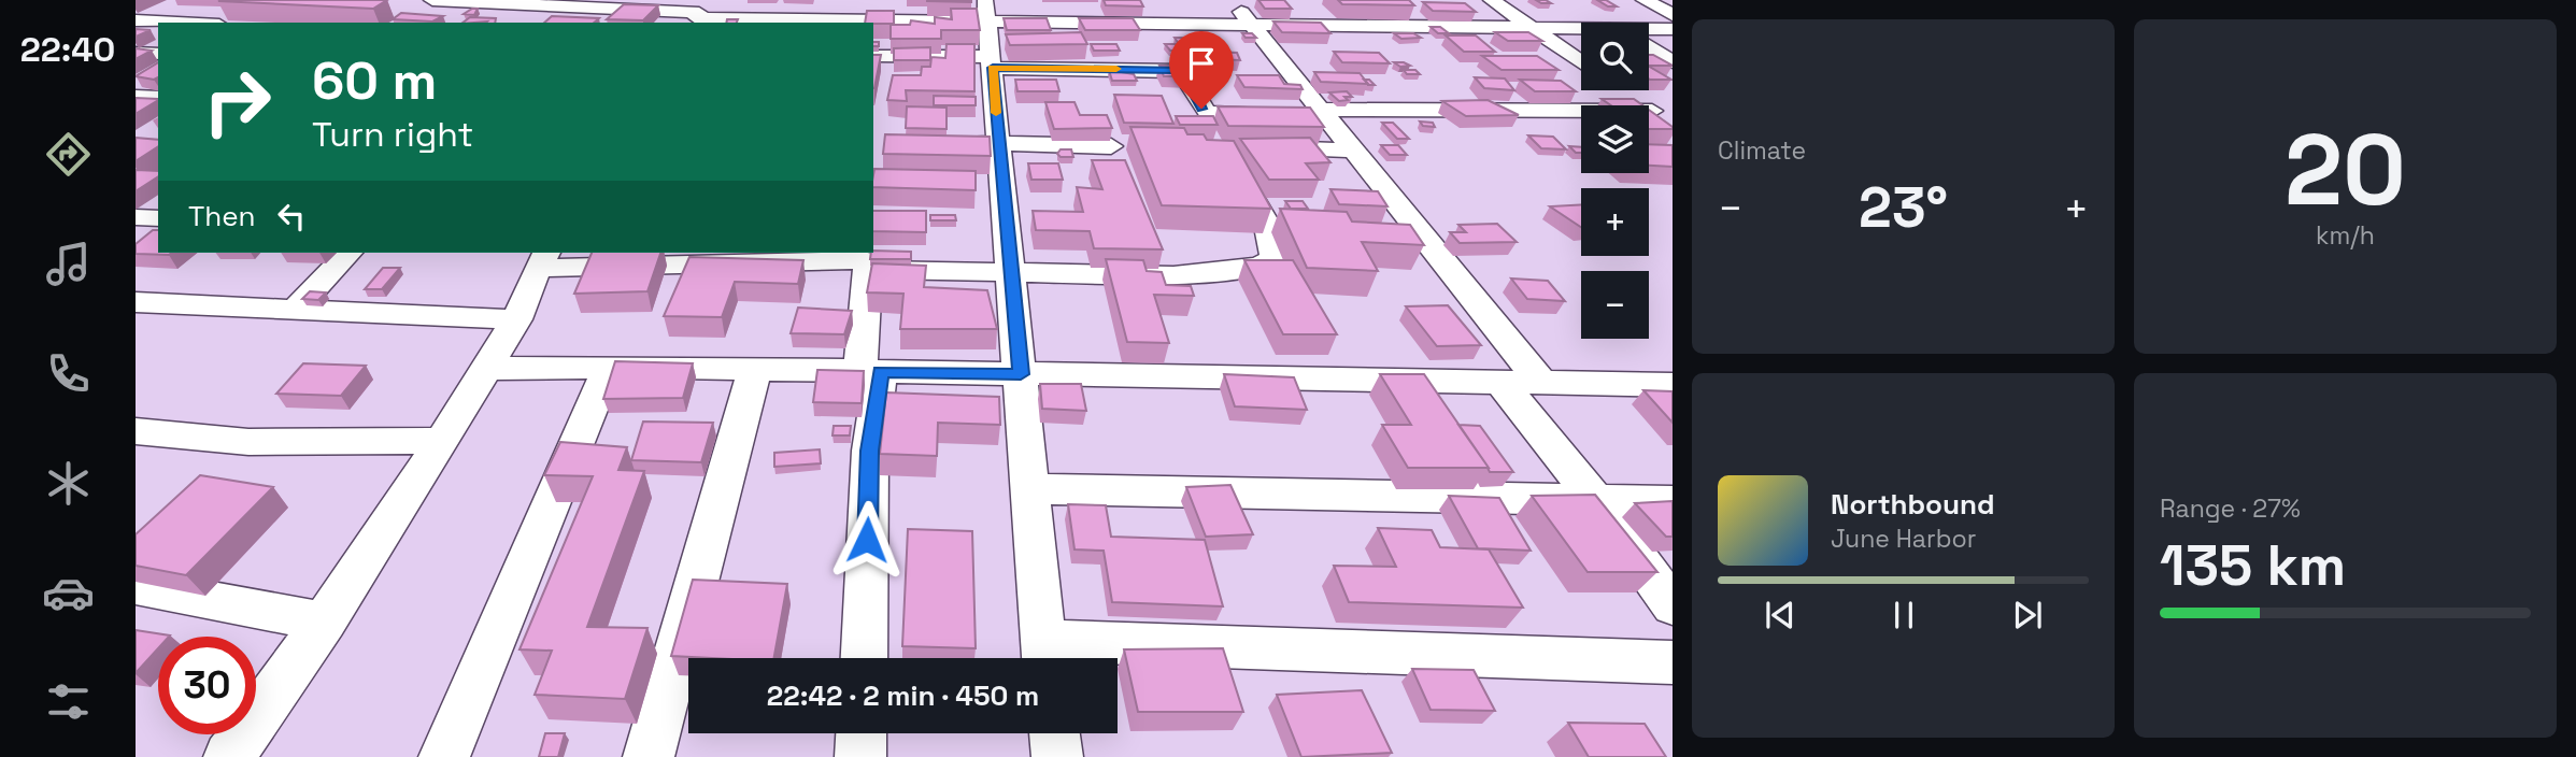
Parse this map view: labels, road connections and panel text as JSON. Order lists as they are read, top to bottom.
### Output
{
  "page": {
    "tabs": "22:40",
    "tile": [
      "Climate",
      ["20", "km/h"],
      ["Range · 27%", "135 km"]
    ],
    "map_buttons": ["+", "−"],
    "turn": ["60 m", "Turn right"],
    "heat": ["−", "23°", "+"],
    "then": "Then",
    "song": ["Northbound", "June Harbor"],
    "limit": "30",
    "trip": "22:42 · 2 min · 450 m"
  }
}
